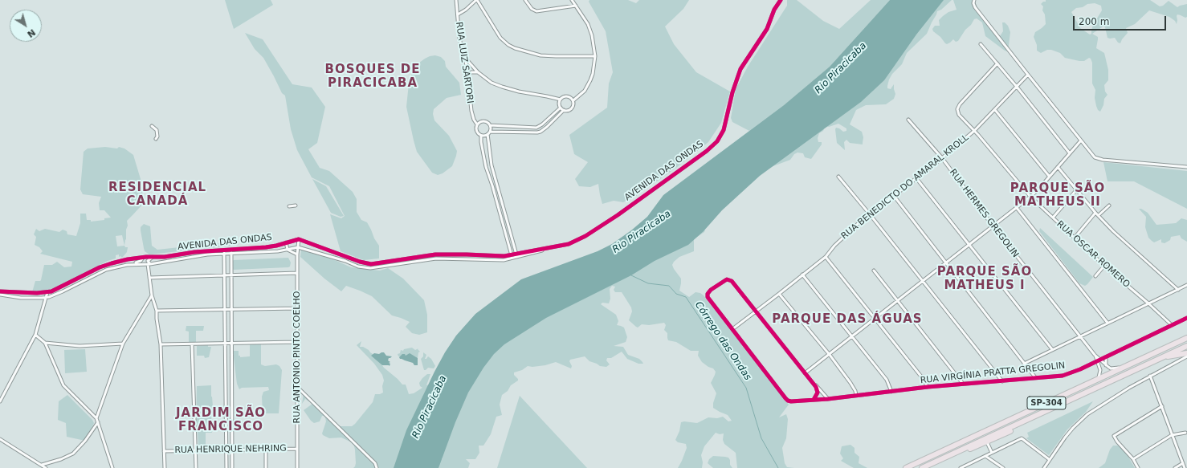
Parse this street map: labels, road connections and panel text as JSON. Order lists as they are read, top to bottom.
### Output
{
  "streets": {
    "highway": ["SP-304"],
    "street": [
      "RUA LUIZ SARTORI",
      "AVENIDA DAS ONDAS",
      "RUA BENEDICTO DO AMARAL KROLL",
      "RUA HERMES GREGOLIN",
      "RUA OSCAR ROMERO",
      "RUA ANTONIO PINTO COELHO",
      "RUA VIRGÍNIA PRATTA GREGOLIN",
      "RUA HENRIQUE NEHRING"
    ]
  },
  "crossings": [
    ["AVENIDA DAS ONDAS", "RUA ANTONIO PINTO COELHO"],
    ["RUA BENEDICTO DO AMARAL KROLL", "RUA HERMES GREGOLIN"],
    ["RUA BENEDICTO DO AMARAL KROLL", "RUA OSCAR ROMERO"],
    ["RUA BENEDICTO DO AMARAL KROLL", "RUA VIRGÍNIA PRATTA GREGOLIN"],
    ["RUA HERMES GREGOLIN", "RUA VIRGÍNIA PRATTA GREGOLIN"],
    ["RUA HERMES GREGOLIN", "SP-304"],
    ["RUA OSCAR ROMERO", "RUA VIRGÍNIA PRATTA GREGOLIN"],
    ["RUA ANTONIO PINTO COELHO", "RUA HENRIQUE NEHRING"]
  ],
  "districts": [
    "BOSQUES DE PIRACICABA",
    "RESIDENCIAL CANADÁ",
    "PARQUE SÃO MATHEUS II",
    "PARQUE SÃO MATHEUS I",
    "PARQUE DAS ÁGUAS",
    "JARDIM SÃO FRANCISCO"
  ],
  "water": ["Rio Piracicaba", "Córrego das Ondas"],
  "scale_bar": "200 m",
  "north": "bottom right"
}
